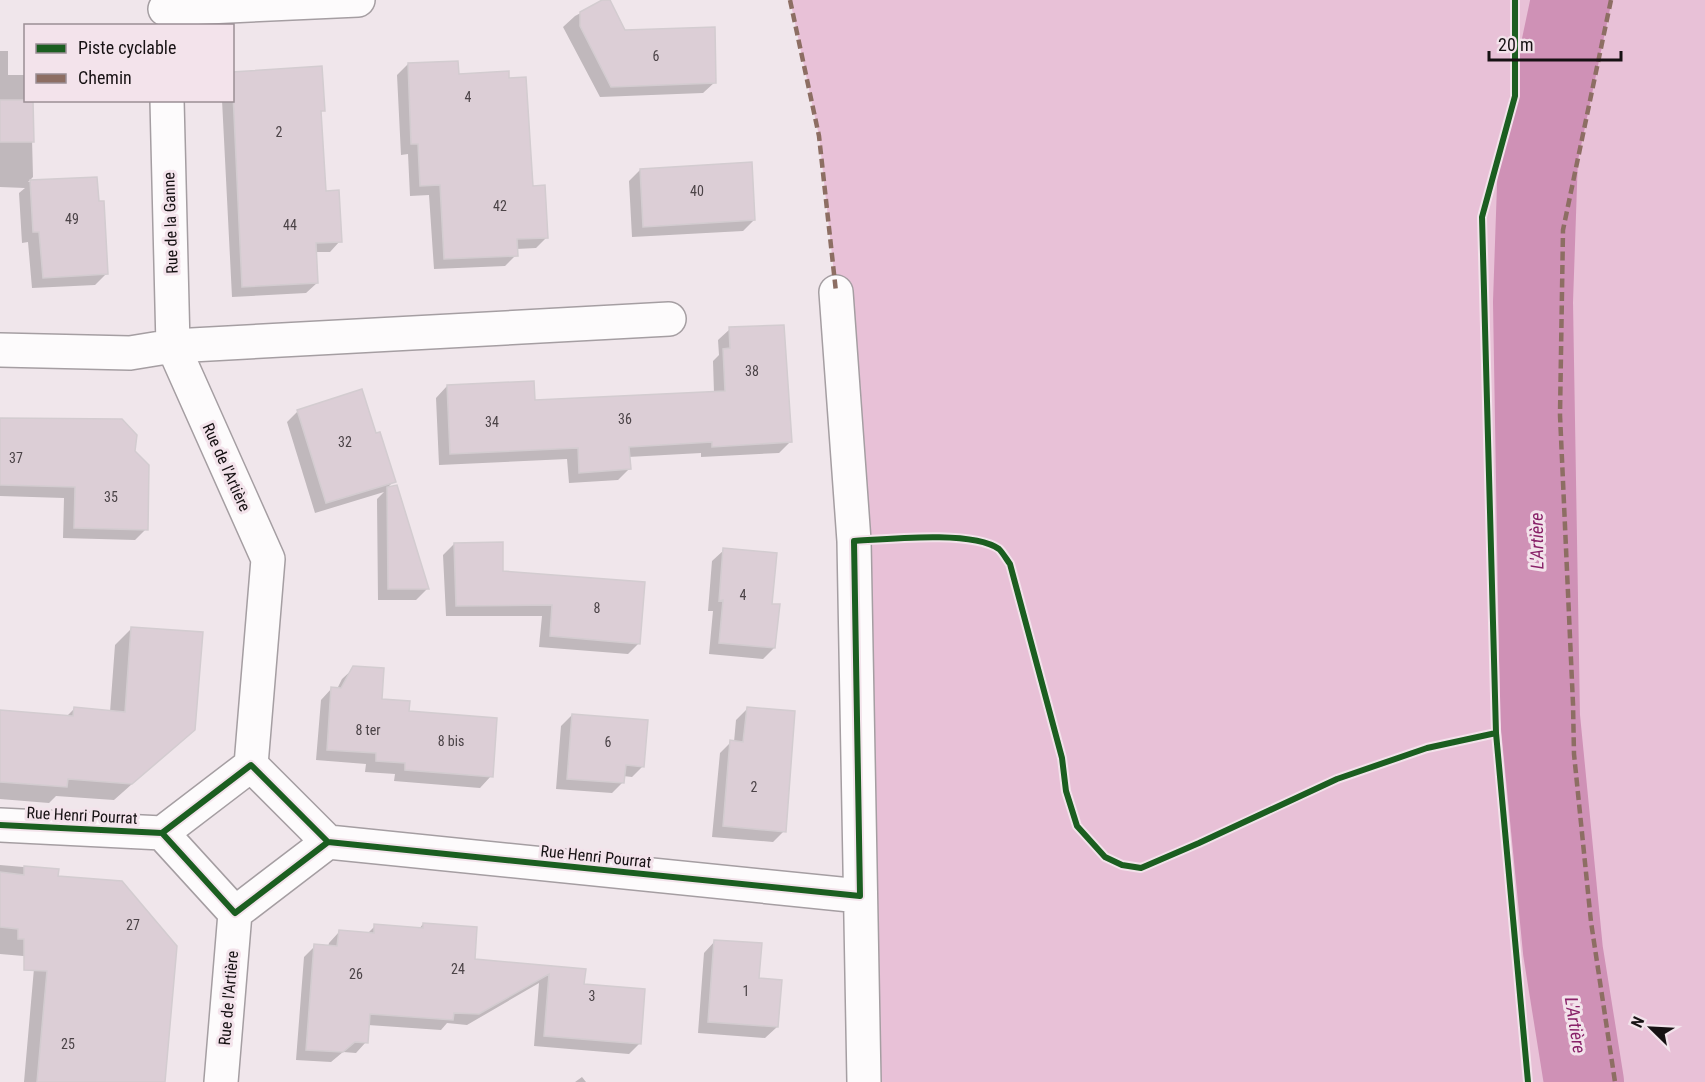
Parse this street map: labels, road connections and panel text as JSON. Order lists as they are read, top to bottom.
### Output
{
  "streets": {
    "street": ["Rue de la Ganne", "Rue de l'Artière", "Rue Henri Pourrat"]
  },
  "crossings": [
    ["Rue de la Ganne", "Rue de l'Artière"]
  ],
  "water": ["L'Artière"],
  "house_numbers": [
    "6",
    "4",
    "2",
    "40",
    "42",
    "49",
    "44",
    "38",
    "36",
    "34",
    "32",
    "37",
    "35",
    "4",
    "8",
    "8 ter",
    "8 bis",
    "6",
    "2",
    "27",
    "24",
    "26",
    "1",
    "3",
    "25"
  ],
  "legend": ["Piste cyclable", "Chemin"],
  "scale_bar": "20 m",
  "north": "top left"
}
